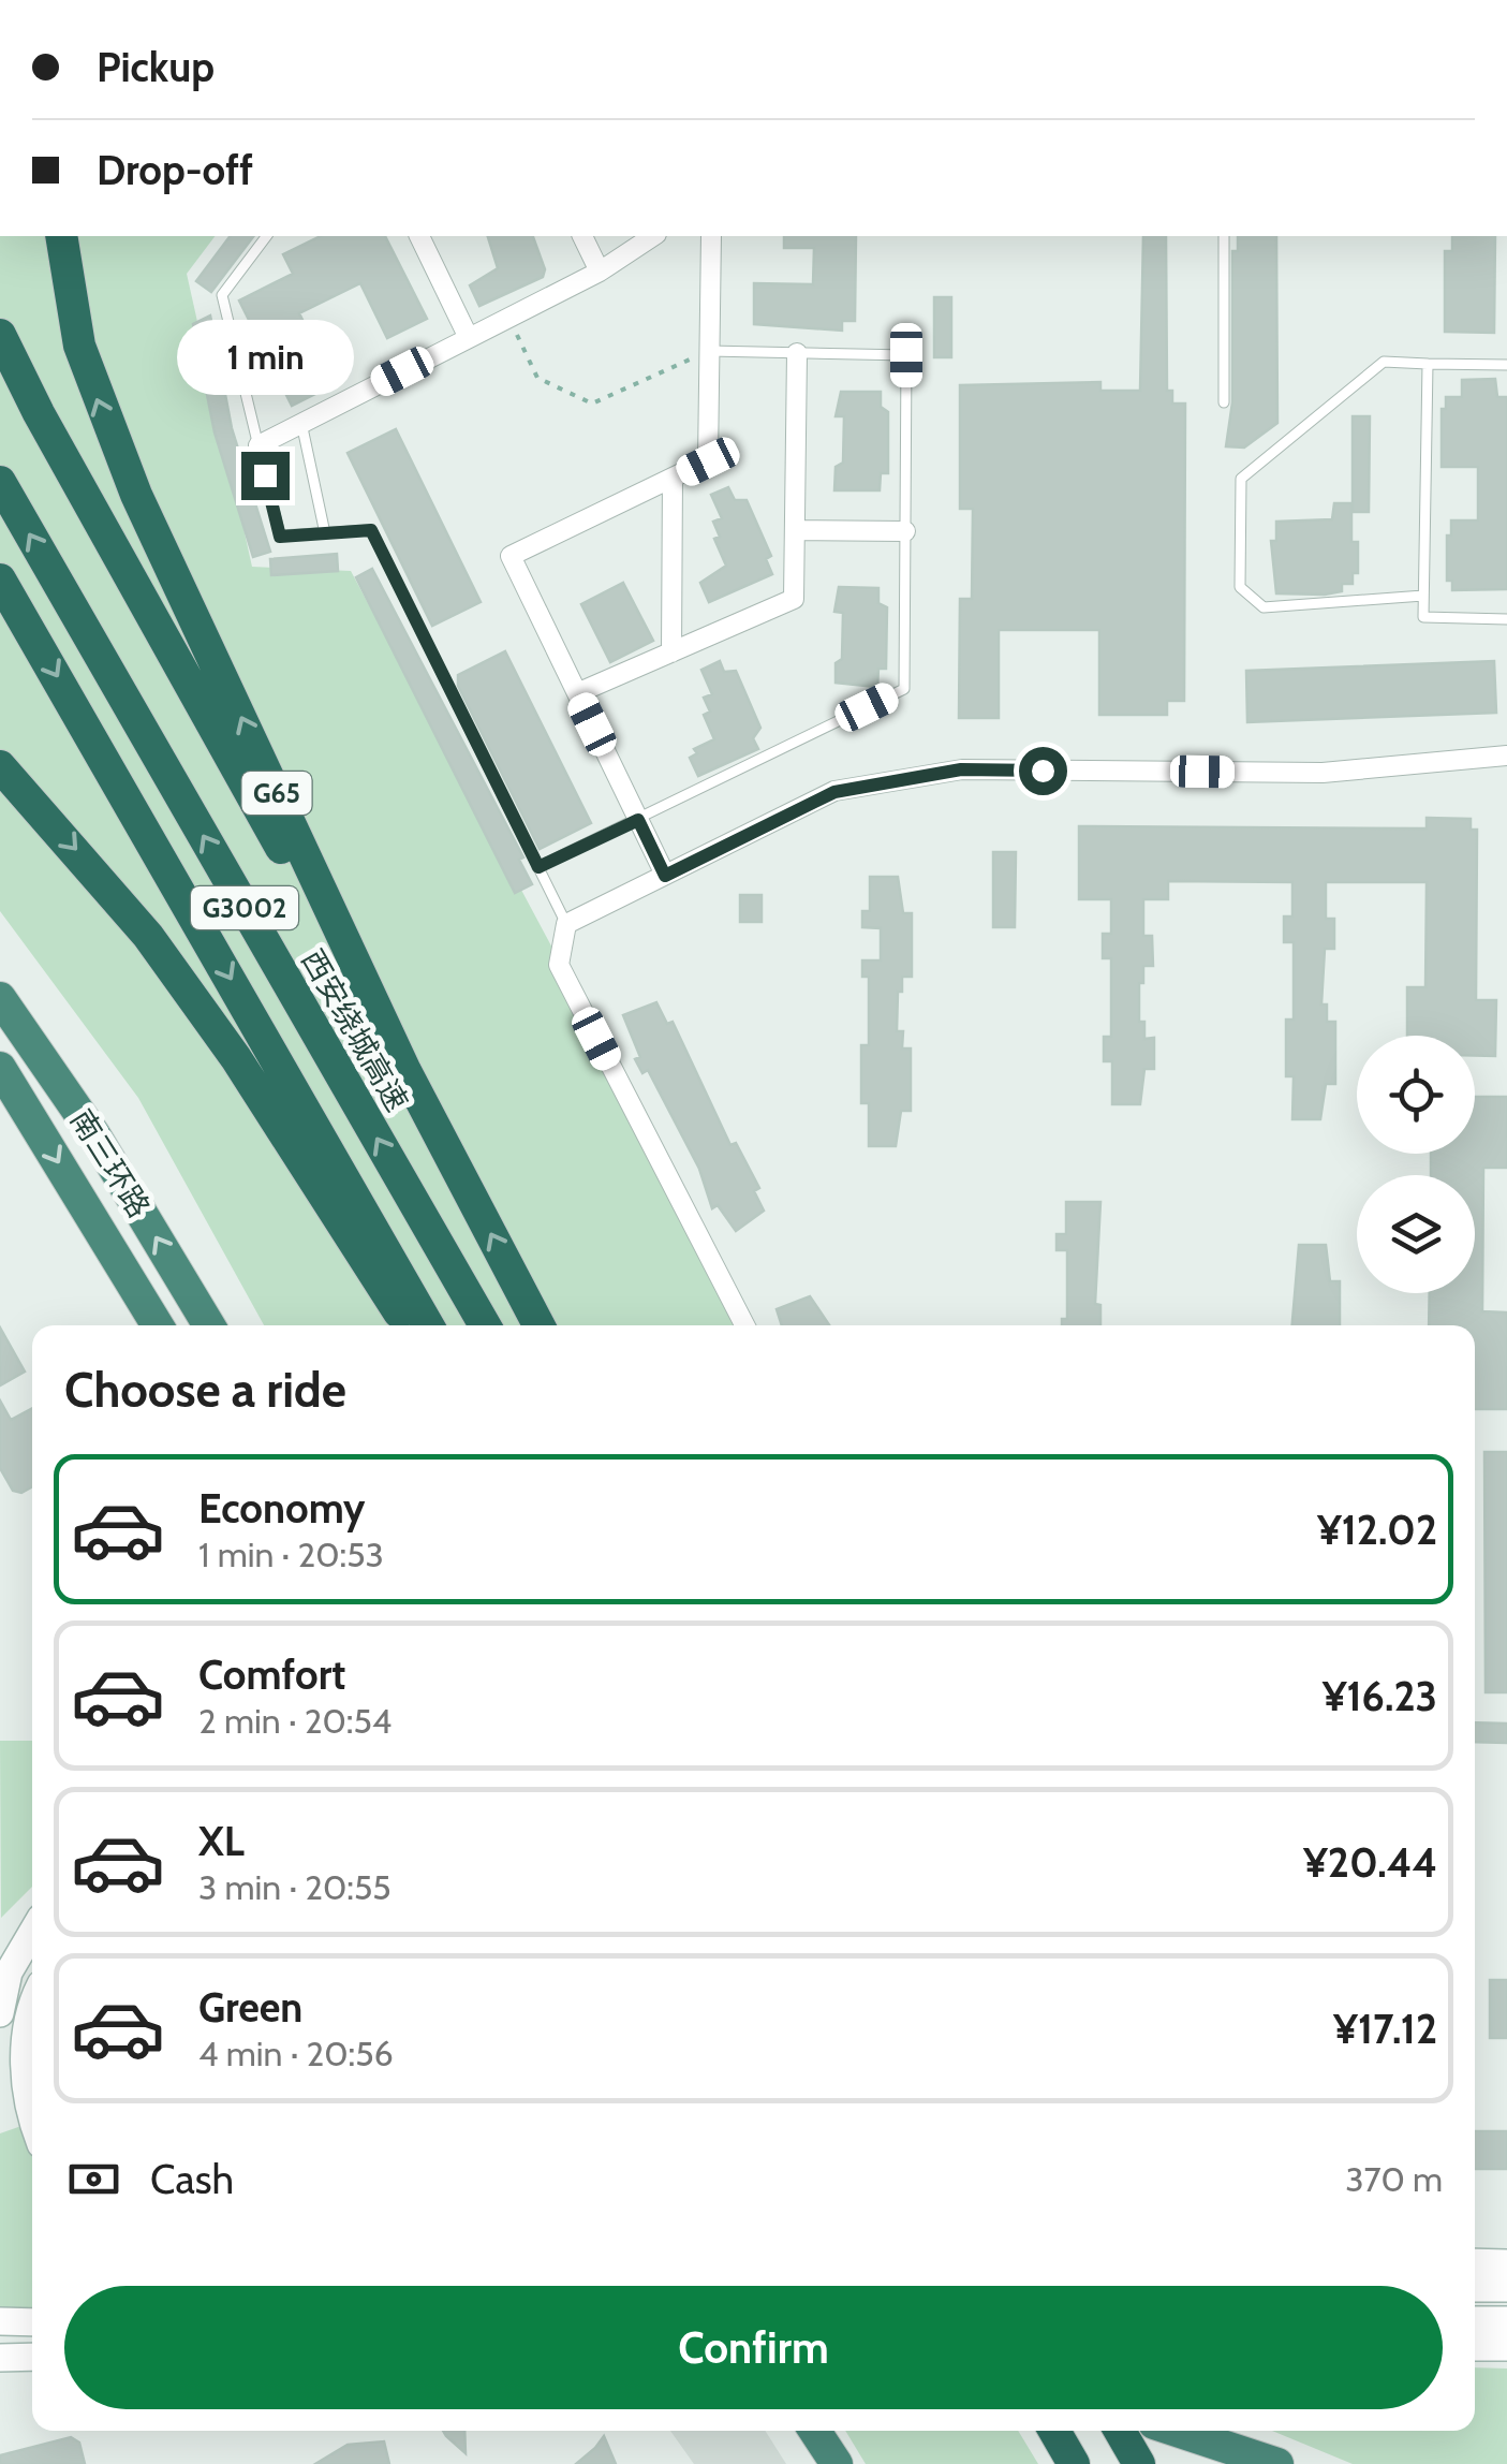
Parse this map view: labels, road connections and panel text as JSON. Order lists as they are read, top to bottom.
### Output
{
  "streets": {
    "highway": [
      "G65",
      "G3002",
      "西安绕城高速",
      "南三环路"
    ]
  },
  "page": {
    "banner": ["Pickup", "Drop-off"],
    "bubble": "1 min",
    "heading": "Choose a ride",
    "list": [
      {
        "name": "Economy",
        "note": "1 min · 20:53",
        "value": "¥12.02"
      },
      {
        "name": "Comfort",
        "note": "2 min · 20:54",
        "value": "¥16.23"
      },
      {
        "name": "XL",
        "note": "3 min · 20:55",
        "value": "¥20.44"
      },
      {
        "name": "Green",
        "note": "4 min · 20:56",
        "value": "¥17.12"
      }
    ],
    "pay": ["Cash", "370 m"],
    "buttons": "Confirm"
  }
}
